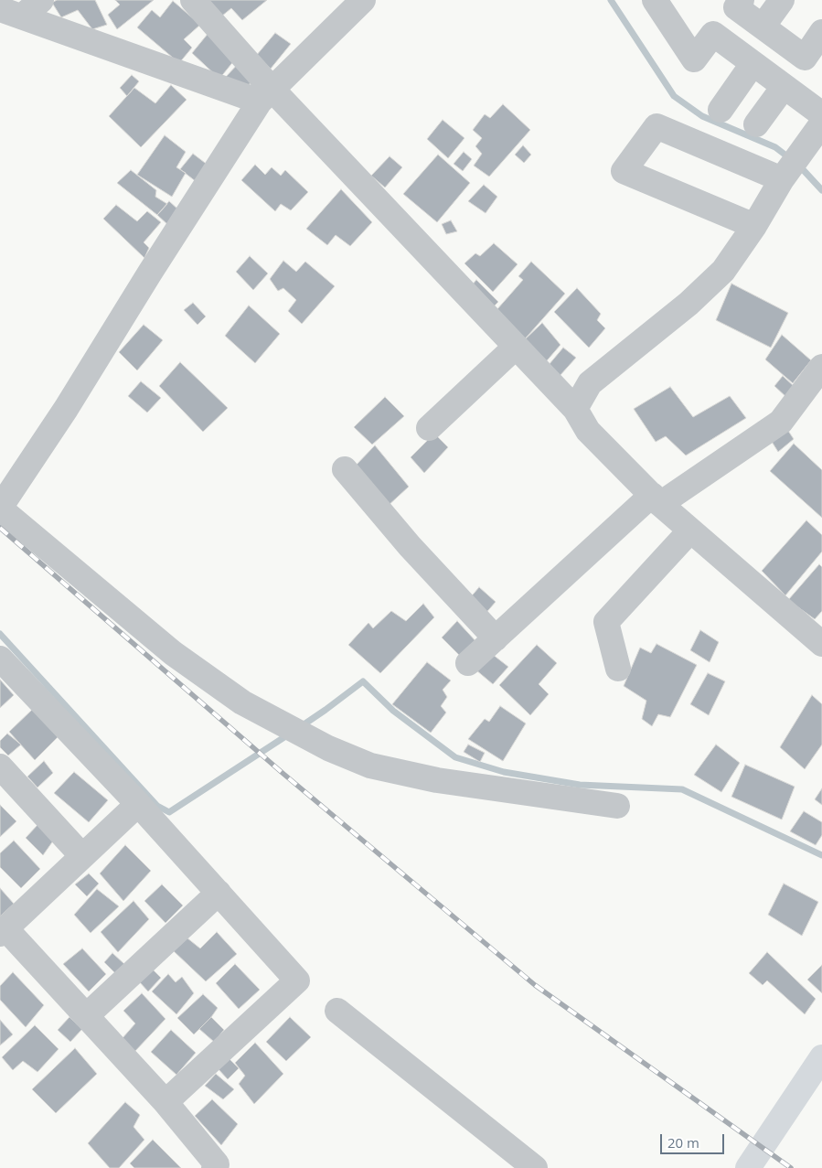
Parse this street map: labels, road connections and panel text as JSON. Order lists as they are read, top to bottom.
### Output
{
  "scale_bar": "20 m"
}
